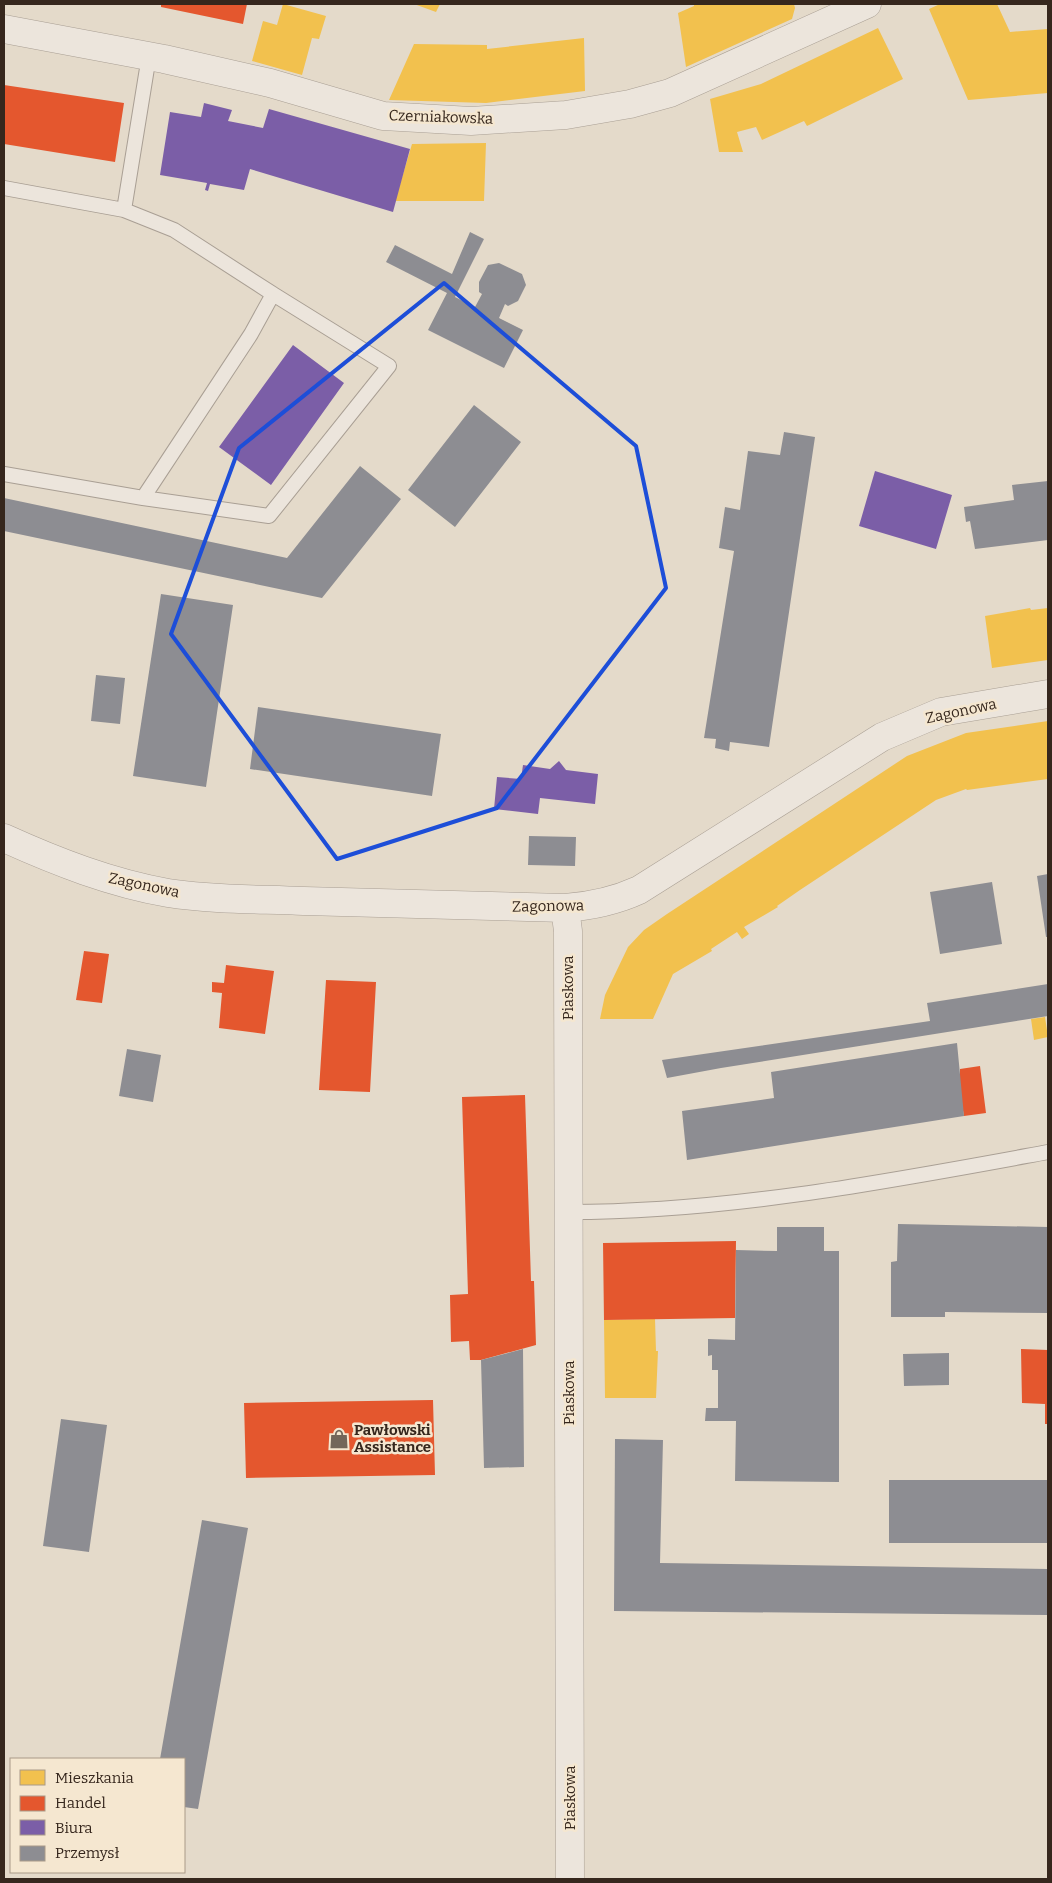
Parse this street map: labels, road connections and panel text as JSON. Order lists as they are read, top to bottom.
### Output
{
  "streets": {
    "street": ["Czerniakowska", "Zagonowa", "Piaskowa"]
  },
  "crossings": [
    ["Zagonowa", "Piaskowa"]
  ],
  "places": {
    "shop": ["Pawłowski Assistance"]
  },
  "legend": [
    "Mieszkania",
    "Handel",
    "Biura",
    "Przemysł"
  ]
}
